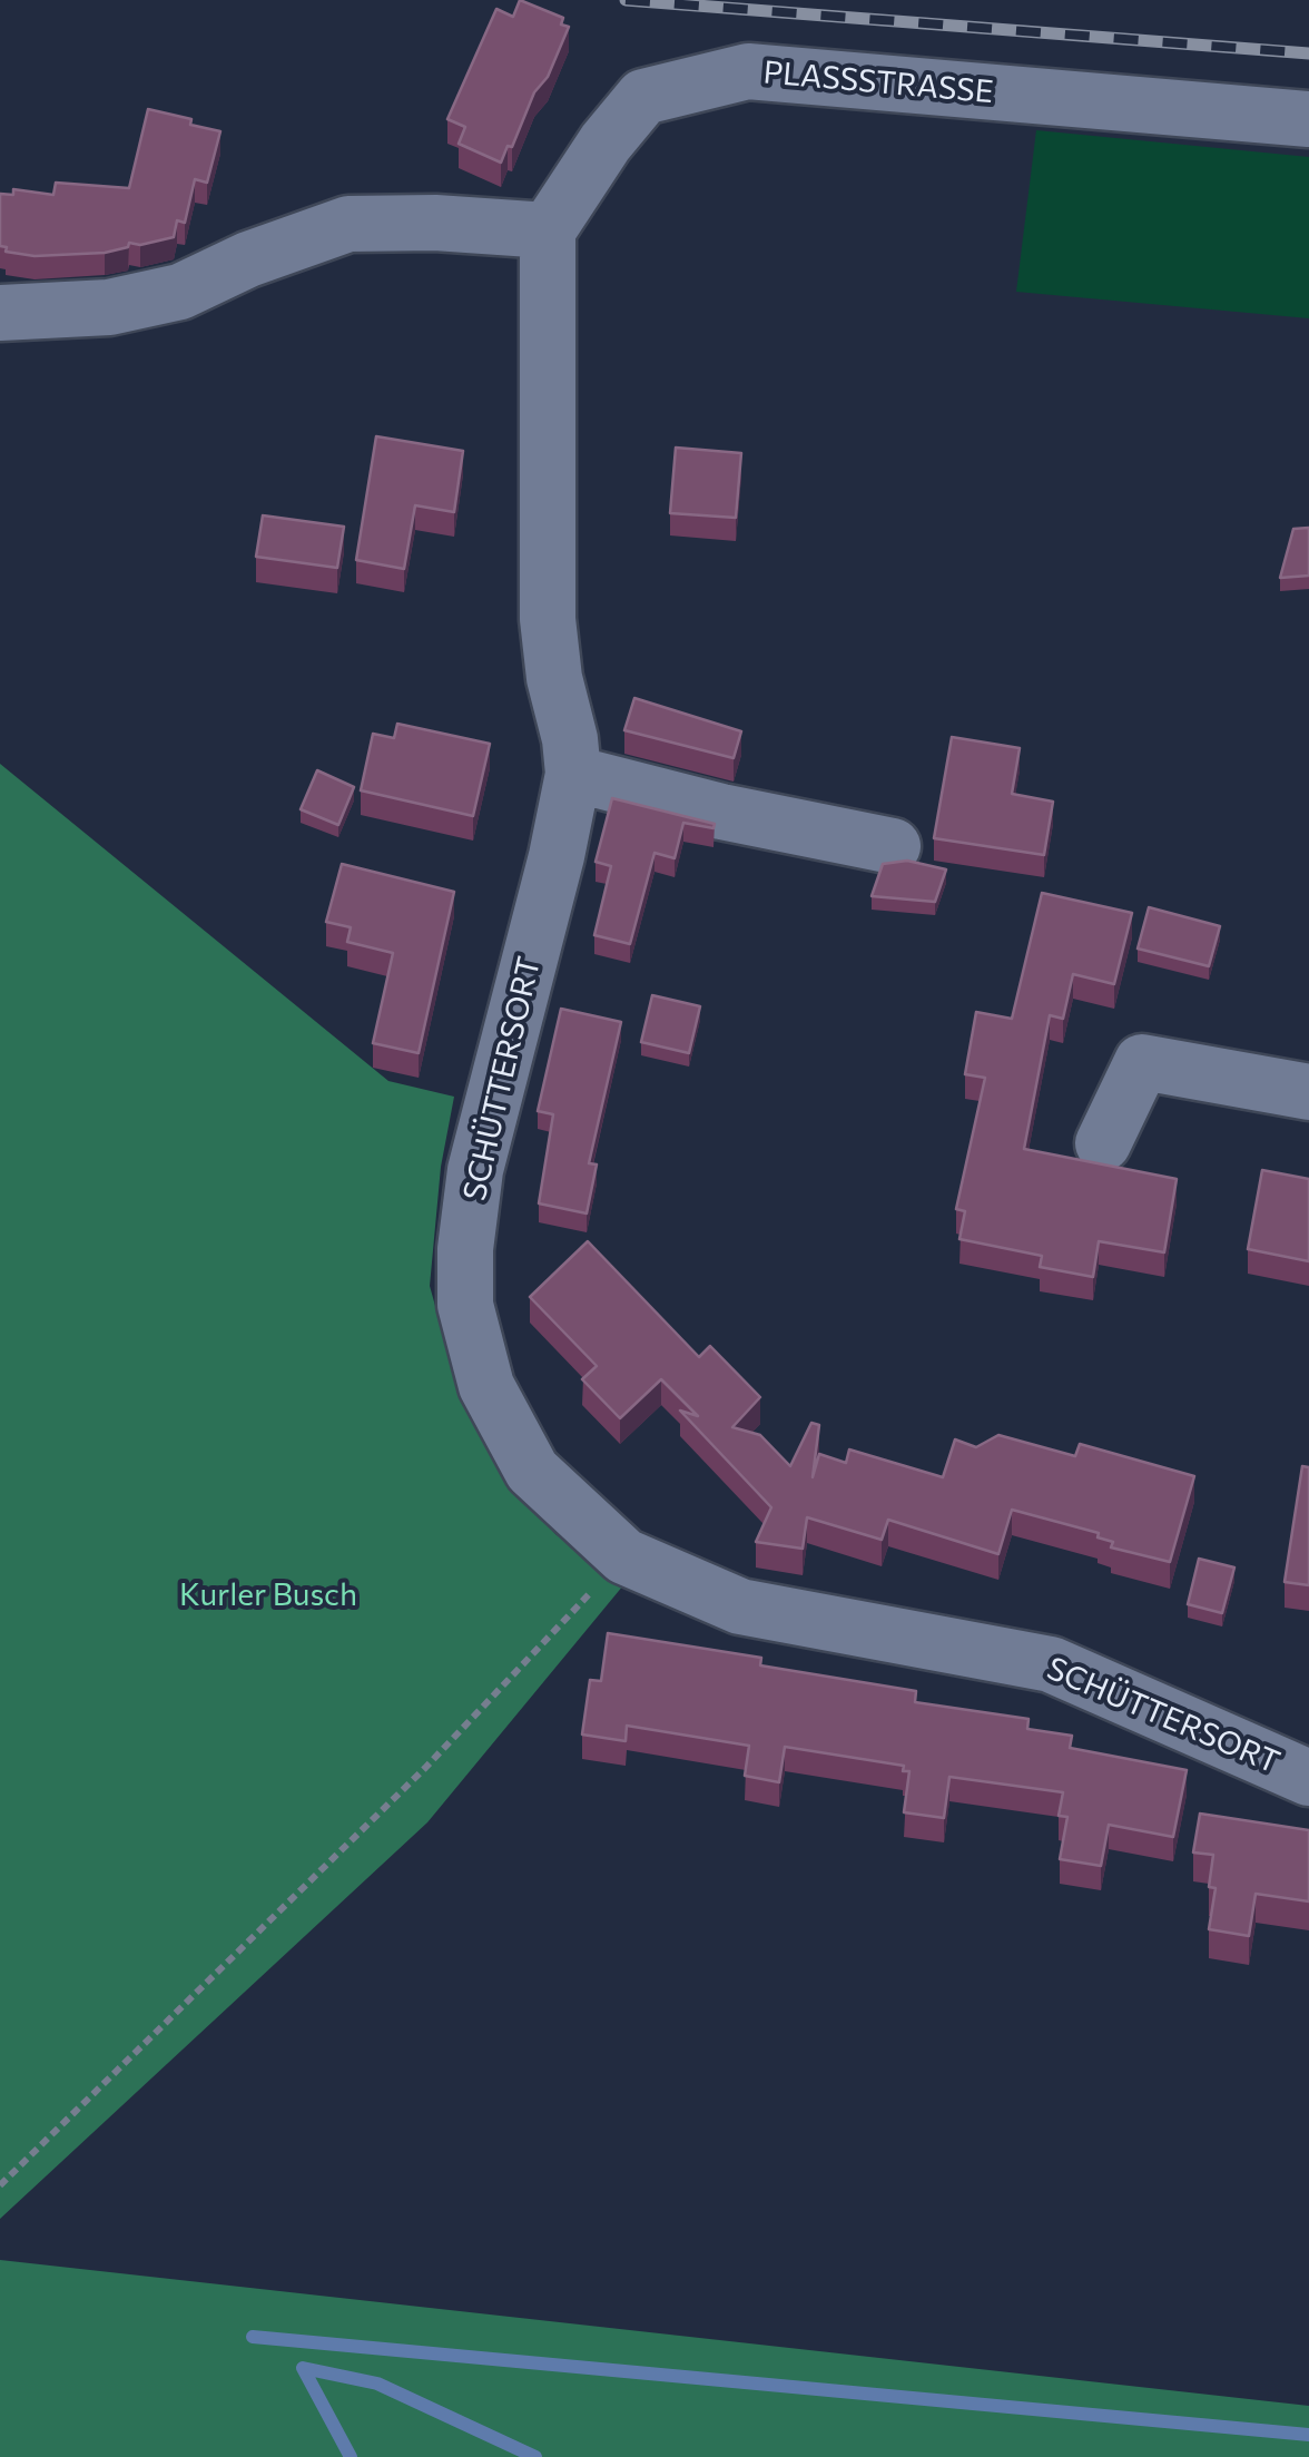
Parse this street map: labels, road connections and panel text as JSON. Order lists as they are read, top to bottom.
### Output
{
  "streets": {
    "street": ["PLASSSTRASSE", "SCHÜTTERSORT"]
  },
  "crossings": [
    ["PLASSSTRASSE", "SCHÜTTERSORT"]
  ],
  "parks": ["Kurler Busch"]
}
